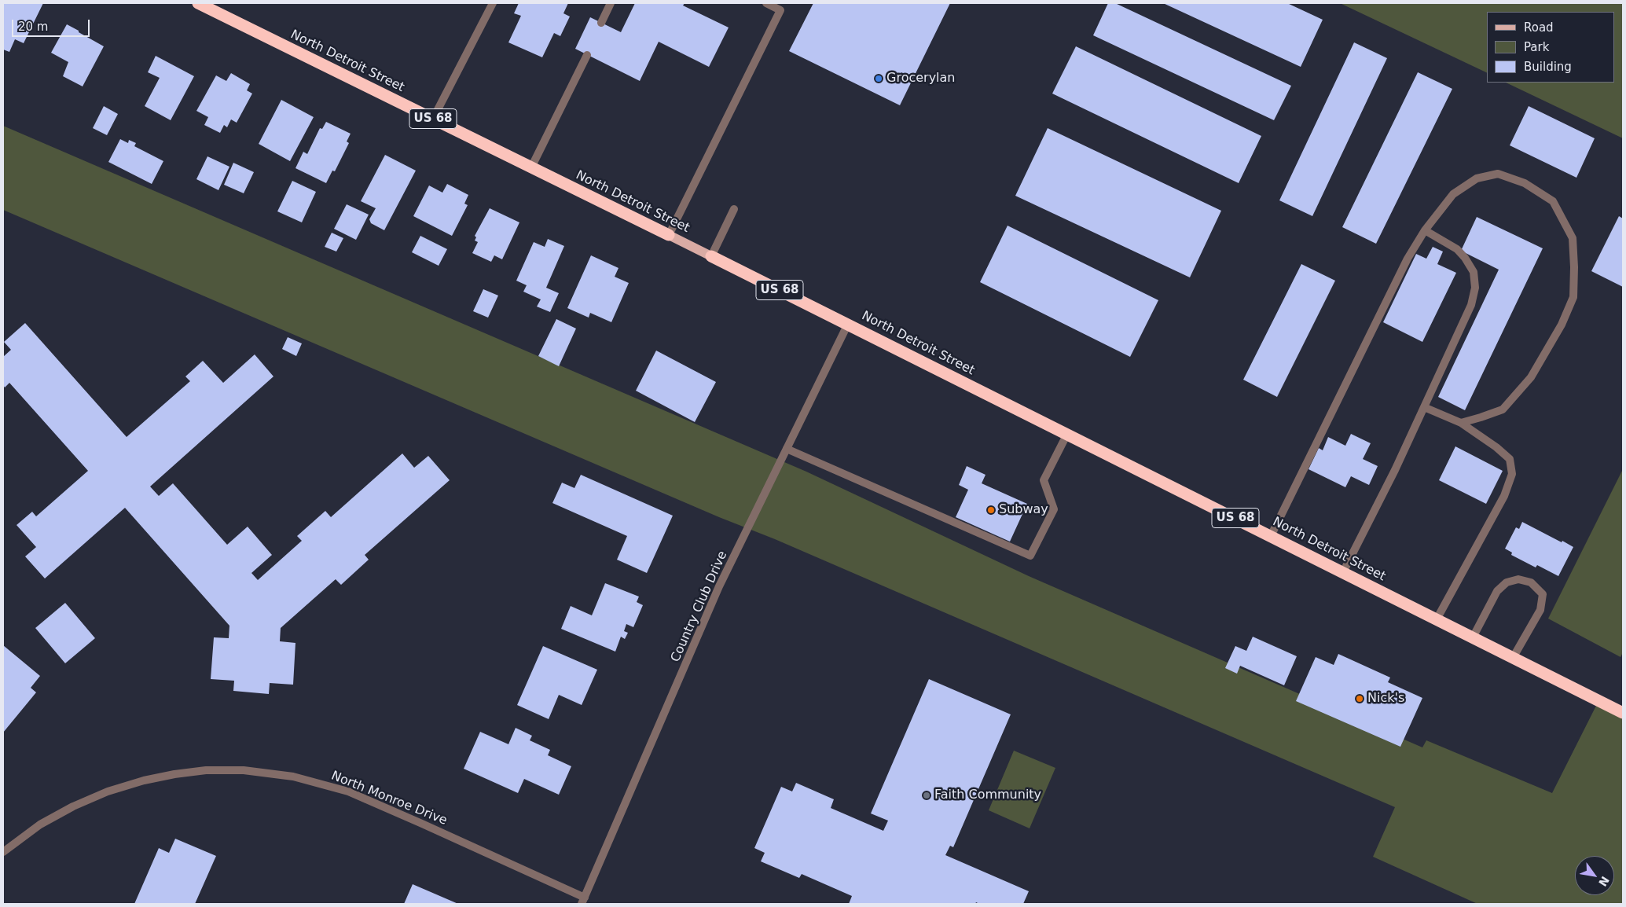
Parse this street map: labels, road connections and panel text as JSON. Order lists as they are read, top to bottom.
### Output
{
  "streets": {
    "highway": ["North Detroit Street", "US 68"],
    "street": ["Country Club Drive", "North Monroe Drive"]
  },
  "crossings": [
    ["North Detroit Street", "Country Club Drive"],
    ["Country Club Drive", "North Monroe Drive"]
  ],
  "places": [
    "Grocerylan",
    "Subway",
    "Nick's",
    "Faith Community"
  ],
  "legend": ["Road", "Park", "Building"],
  "scale_bar": "20 m",
  "north": "bottom right"
}
